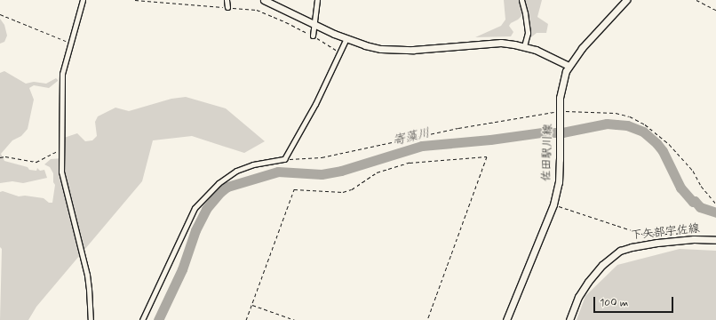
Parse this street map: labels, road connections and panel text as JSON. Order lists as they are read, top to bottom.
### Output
{
  "streets": {
    "main road": ["佐田駅川線", "下矢部宇佐線"]
  },
  "water": ["寄藻川"],
  "scale_bar": "100 m"
}
